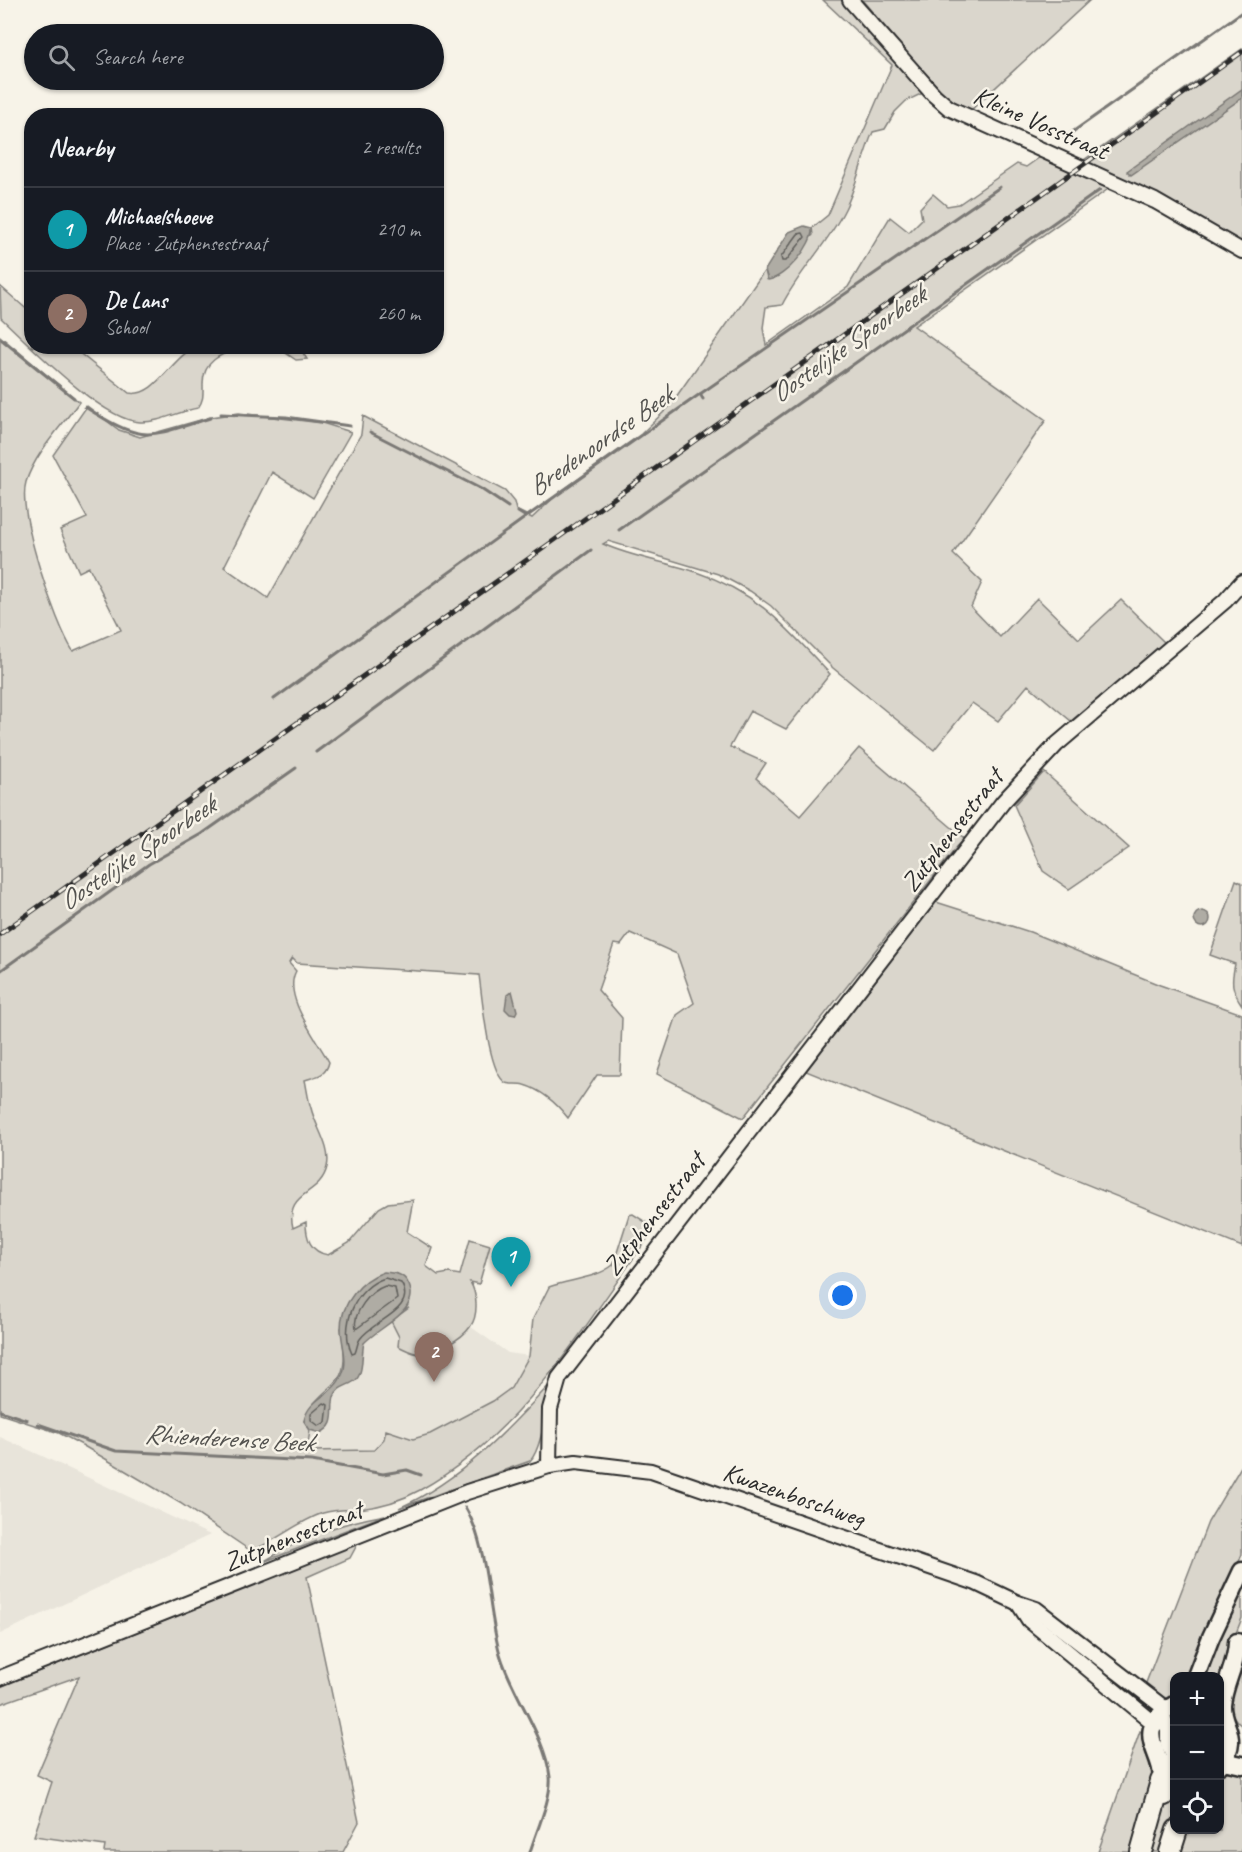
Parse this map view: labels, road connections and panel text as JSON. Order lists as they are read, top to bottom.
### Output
{
  "streets": {
    "street": ["Kleine Vosstraat", "Zutphensestraat", "Kwazenboschweg"]
  },
  "crossings": [
    ["Zutphensestraat", "Kwazenboschweg"]
  ],
  "water": ["Oostelijke Spoorbeek", "Bredenoordse Beek", "Rhienderense Beek"],
  "page": {
    "search": "Search here",
    "heading": ["Nearby", "2 results"],
    "list": [
      {
        "mark": "1",
        "name": "Michaelshoeve",
        "note": "Place · Zutphensestraat",
        "value": "210 m"
      },
      {
        "mark": "2",
        "name": "De Lans",
        "note": "School",
        "value": "260 m"
      }
    ],
    "pins": ["1", "2"],
    "map_buttons": ["+", "−"]
  }
}
